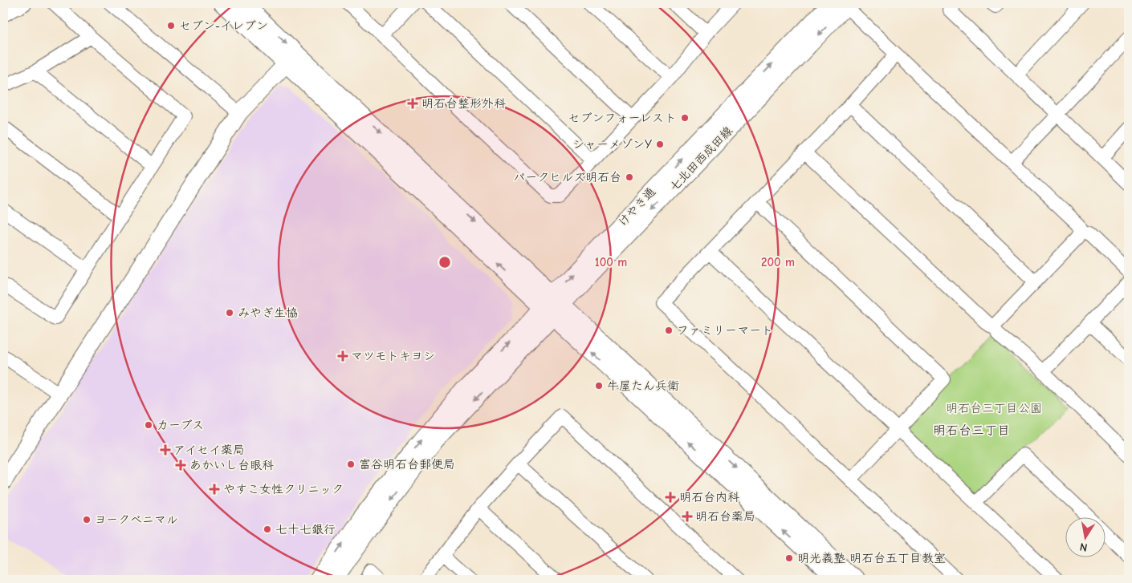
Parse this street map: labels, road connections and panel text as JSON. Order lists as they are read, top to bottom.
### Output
{
  "streets": {
    "street": ["七北田西成田線", "けやき通"]
  },
  "crossings": [
    ["七北田西成田線", "けやき通"]
  ],
  "districts": ["明石台三丁目"],
  "parks": ["明石台三丁目公園"],
  "places": {
    "other": [
      "セブン-イレブン",
      "セブンフォーレスト",
      "シャーメゾンY",
      "パークヒルズ明石台",
      "みやぎ生協",
      "ファミリーマート",
      "牛屋たん兵衛",
      "カーブス",
      "富谷明石台郵便局",
      "ヨークベニマル",
      "七十七銀行",
      "明光義塾 明石台五丁目教室"
    ],
    "health": [
      "明石台整形外科",
      "マツモトキヨシ",
      "アイセイ薬局",
      "あかいし台眼科",
      "やすこ女性クリニック",
      "明石台内科",
      "明石台薬局"
    ]
  },
  "north": "bottom",
  "rings": ["100 m", "200 m"]
}
